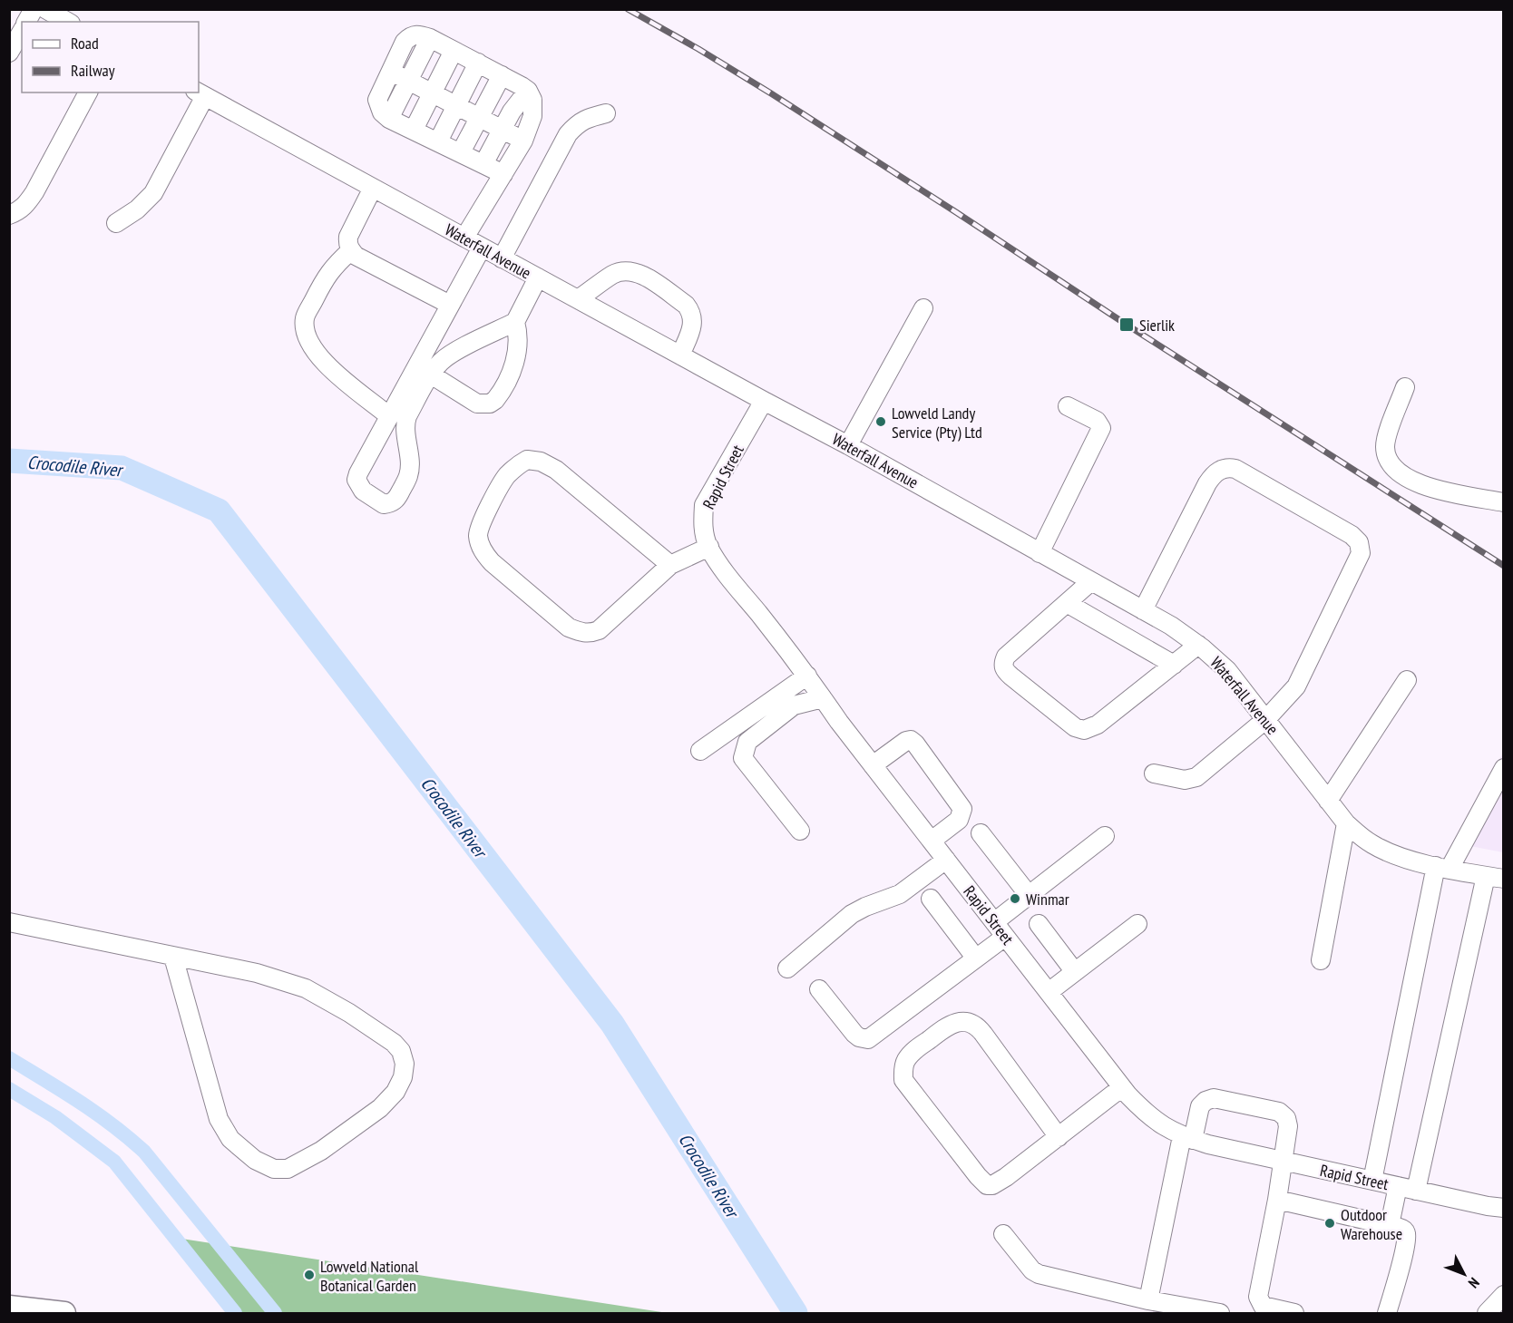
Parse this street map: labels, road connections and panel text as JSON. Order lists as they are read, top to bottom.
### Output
{
  "streets": {
    "street": ["Waterfall Avenue", "Rapid Street"]
  },
  "crossings": [
    ["Waterfall Avenue", "Rapid Street"]
  ],
  "water": ["Crocodile River"],
  "places": {
    "transit": ["Sierlik"],
    "other": [
      "Lowveld Landy Service (Pty) Ltd",
      "Winmar",
      "Outdoor Warehouse",
      "Lowveld National Botanical Garden"
    ]
  },
  "legend": ["Road", "Railway"],
  "north": "bottom right"
}
